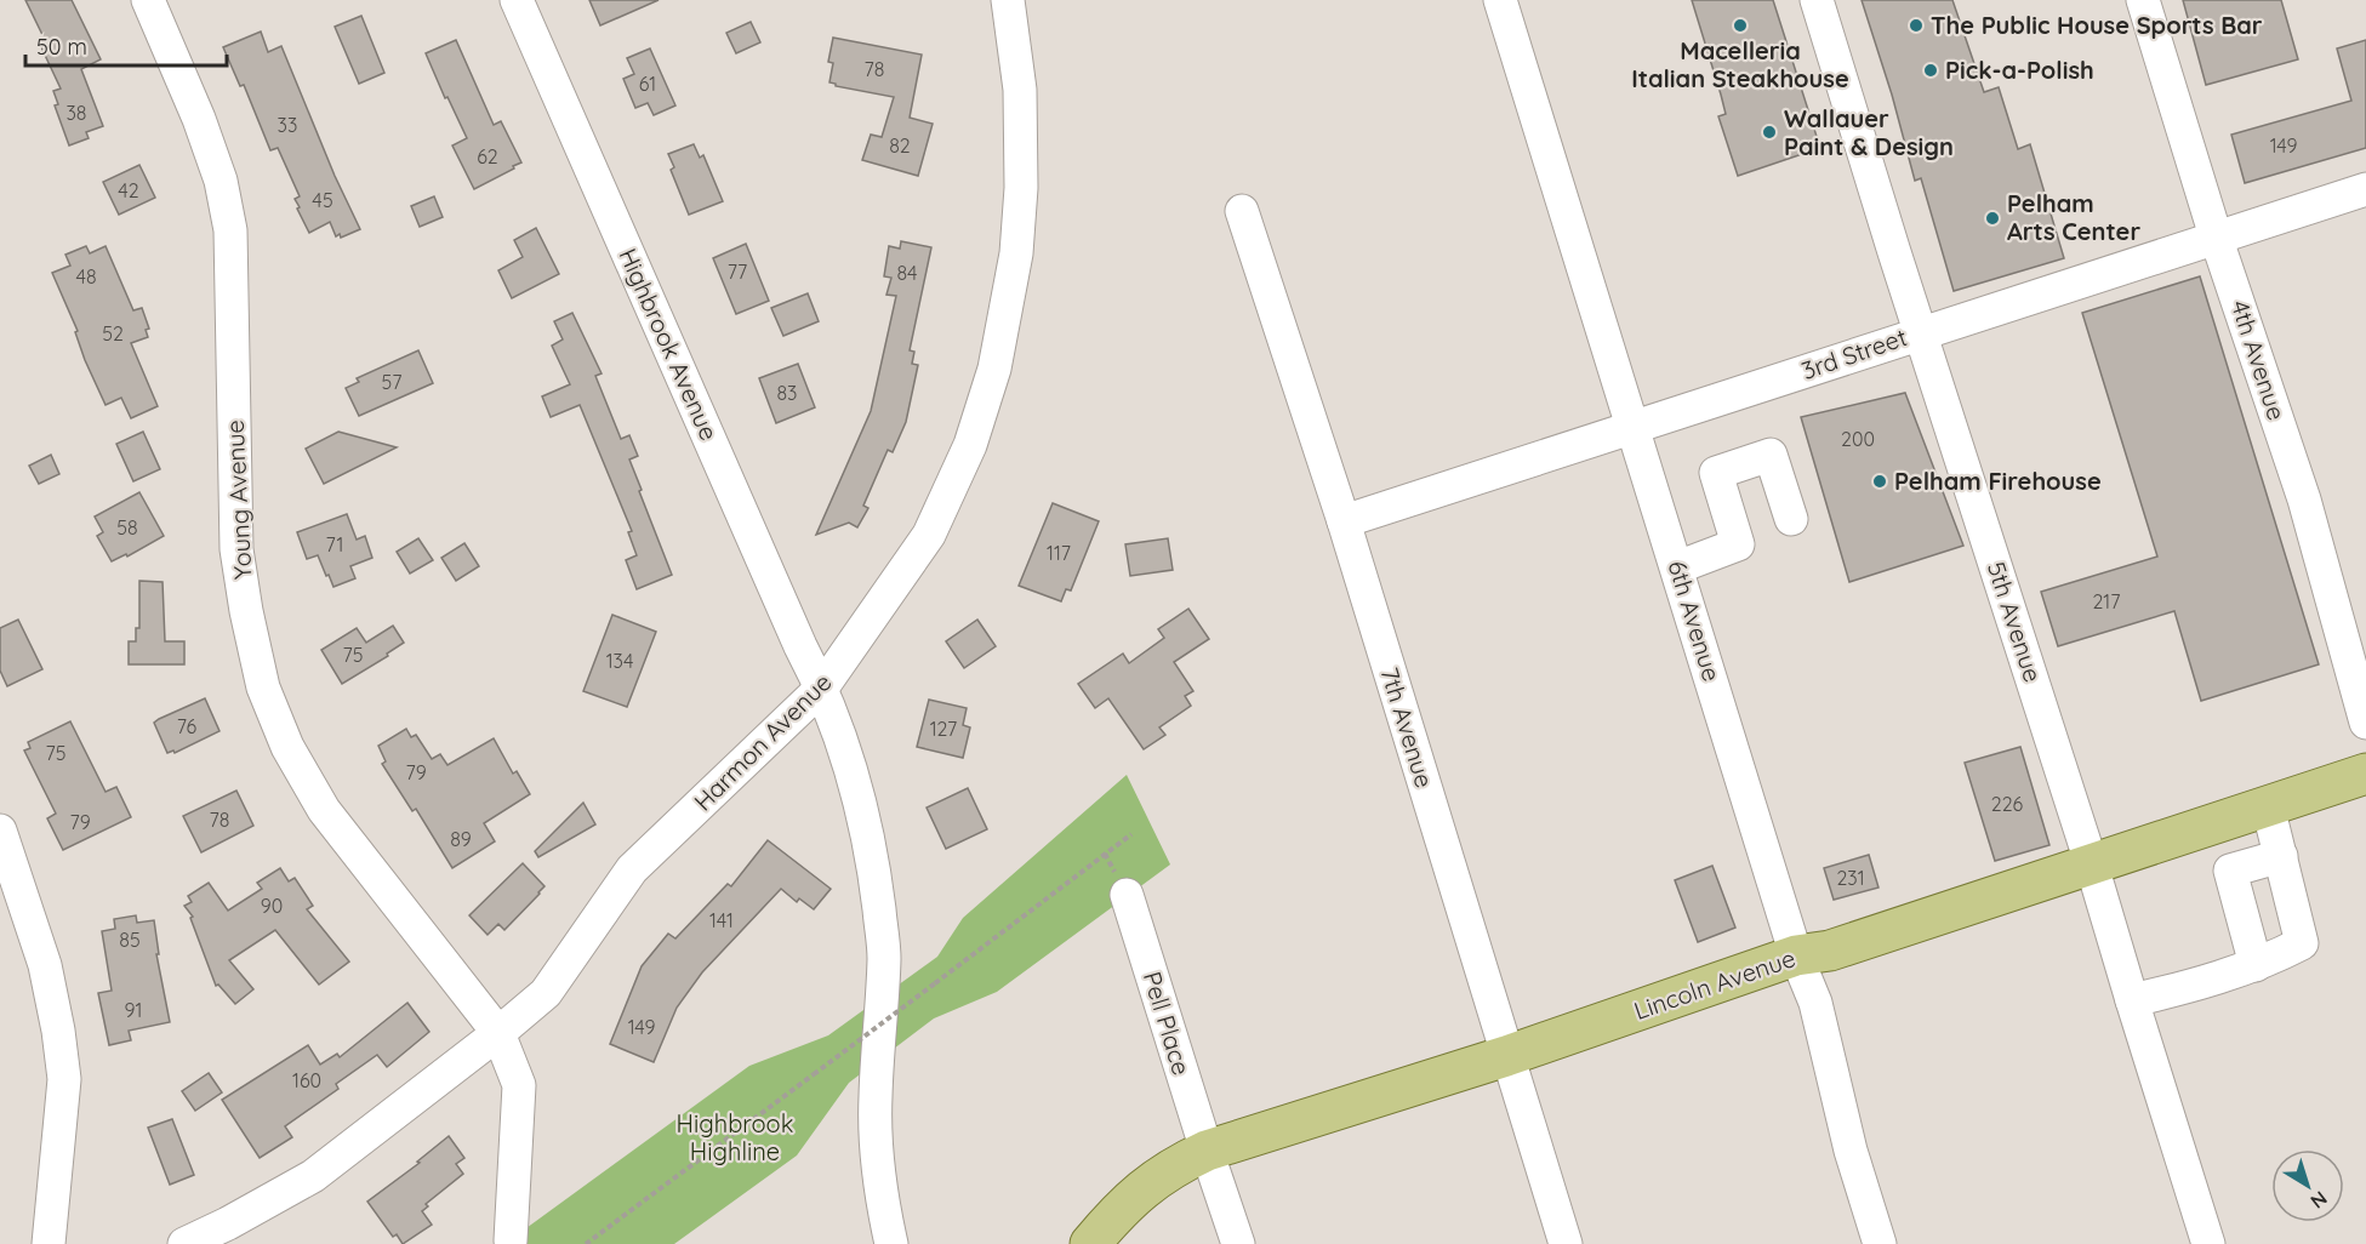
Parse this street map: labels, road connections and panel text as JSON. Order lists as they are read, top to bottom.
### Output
{
  "streets": {
    "main road": ["Lincoln Avenue"],
    "street": [
      "Highbrook Avenue",
      "3rd Street",
      "4th Avenue",
      "Young Avenue",
      "6th Avenue",
      "5th Avenue",
      "7th Avenue",
      "Harmon Avenue",
      "Pell Place"
    ]
  },
  "crossings": [
    ["Highbrook Avenue", "Harmon Avenue"],
    ["3rd Street", "4th Avenue"],
    ["3rd Street", "6th Avenue"],
    ["3rd Street", "5th Avenue"],
    ["3rd Street", "7th Avenue"],
    ["Young Avenue", "Harmon Avenue"],
    ["6th Avenue", "Lincoln Avenue"],
    ["5th Avenue", "Lincoln Avenue"],
    ["7th Avenue", "Lincoln Avenue"],
    ["Lincoln Avenue", "Pell Place"]
  ],
  "parks": ["Highbrook Highline"],
  "places": [
    "Macelleria Italian Steakhouse",
    "The Public House Sports Bar",
    "Pick-a-Polish",
    "Wallauer Paint & Design",
    "Pelham Arts Center",
    "Pelham Firehouse"
  ],
  "house_numbers": [
    "78",
    "61",
    "38",
    "33",
    "82",
    "149",
    "62",
    "42",
    "45",
    "77",
    "84",
    "48",
    "52",
    "57",
    "83",
    "200",
    "58",
    "71",
    "117",
    "217",
    "75",
    "134",
    "76",
    "127",
    "75",
    "79",
    "226",
    "78",
    "79",
    "89",
    "231",
    "90",
    "141",
    "85",
    "91",
    "149",
    "160"
  ],
  "scale_bar": "50 m",
  "north": "bottom right"
}
